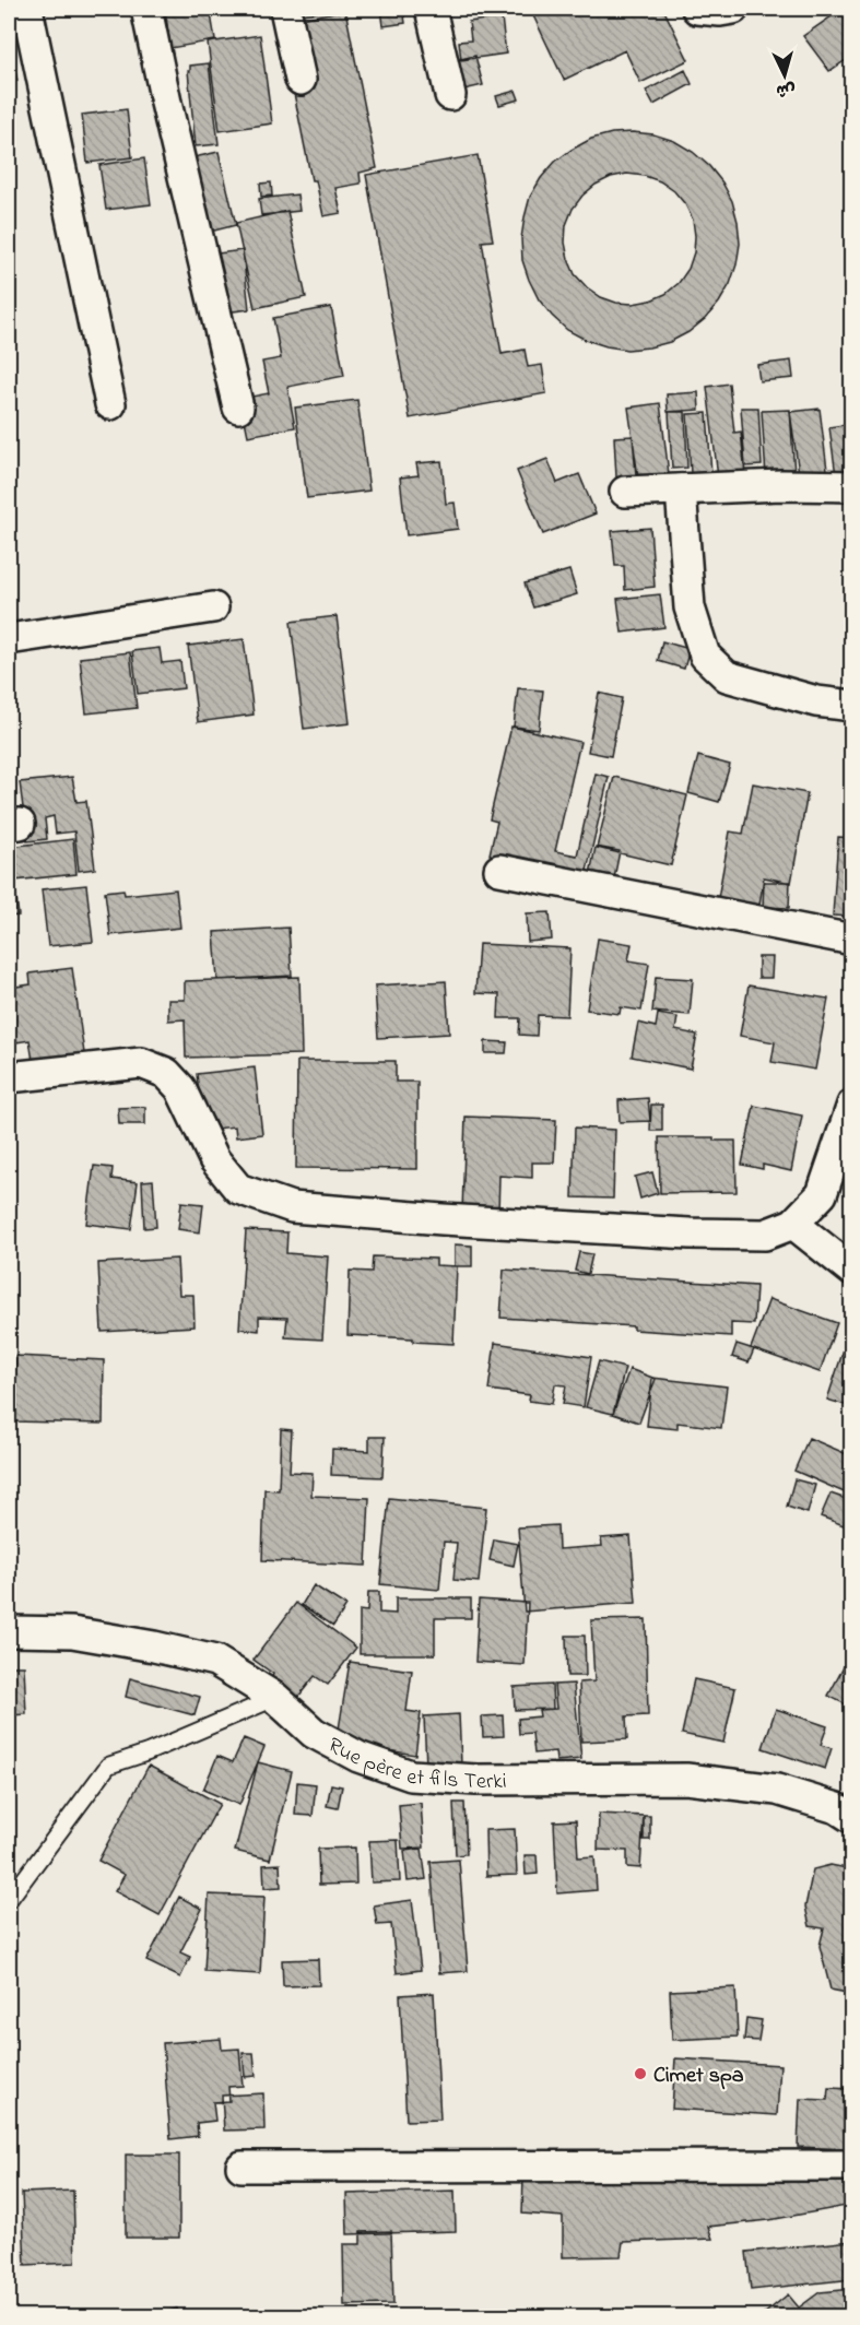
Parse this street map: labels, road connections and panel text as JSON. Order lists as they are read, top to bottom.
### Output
{
  "streets": {
    "street": ["Rue père et fils Terki"]
  },
  "places": ["Cimet spa"],
  "north": "bottom"
}
